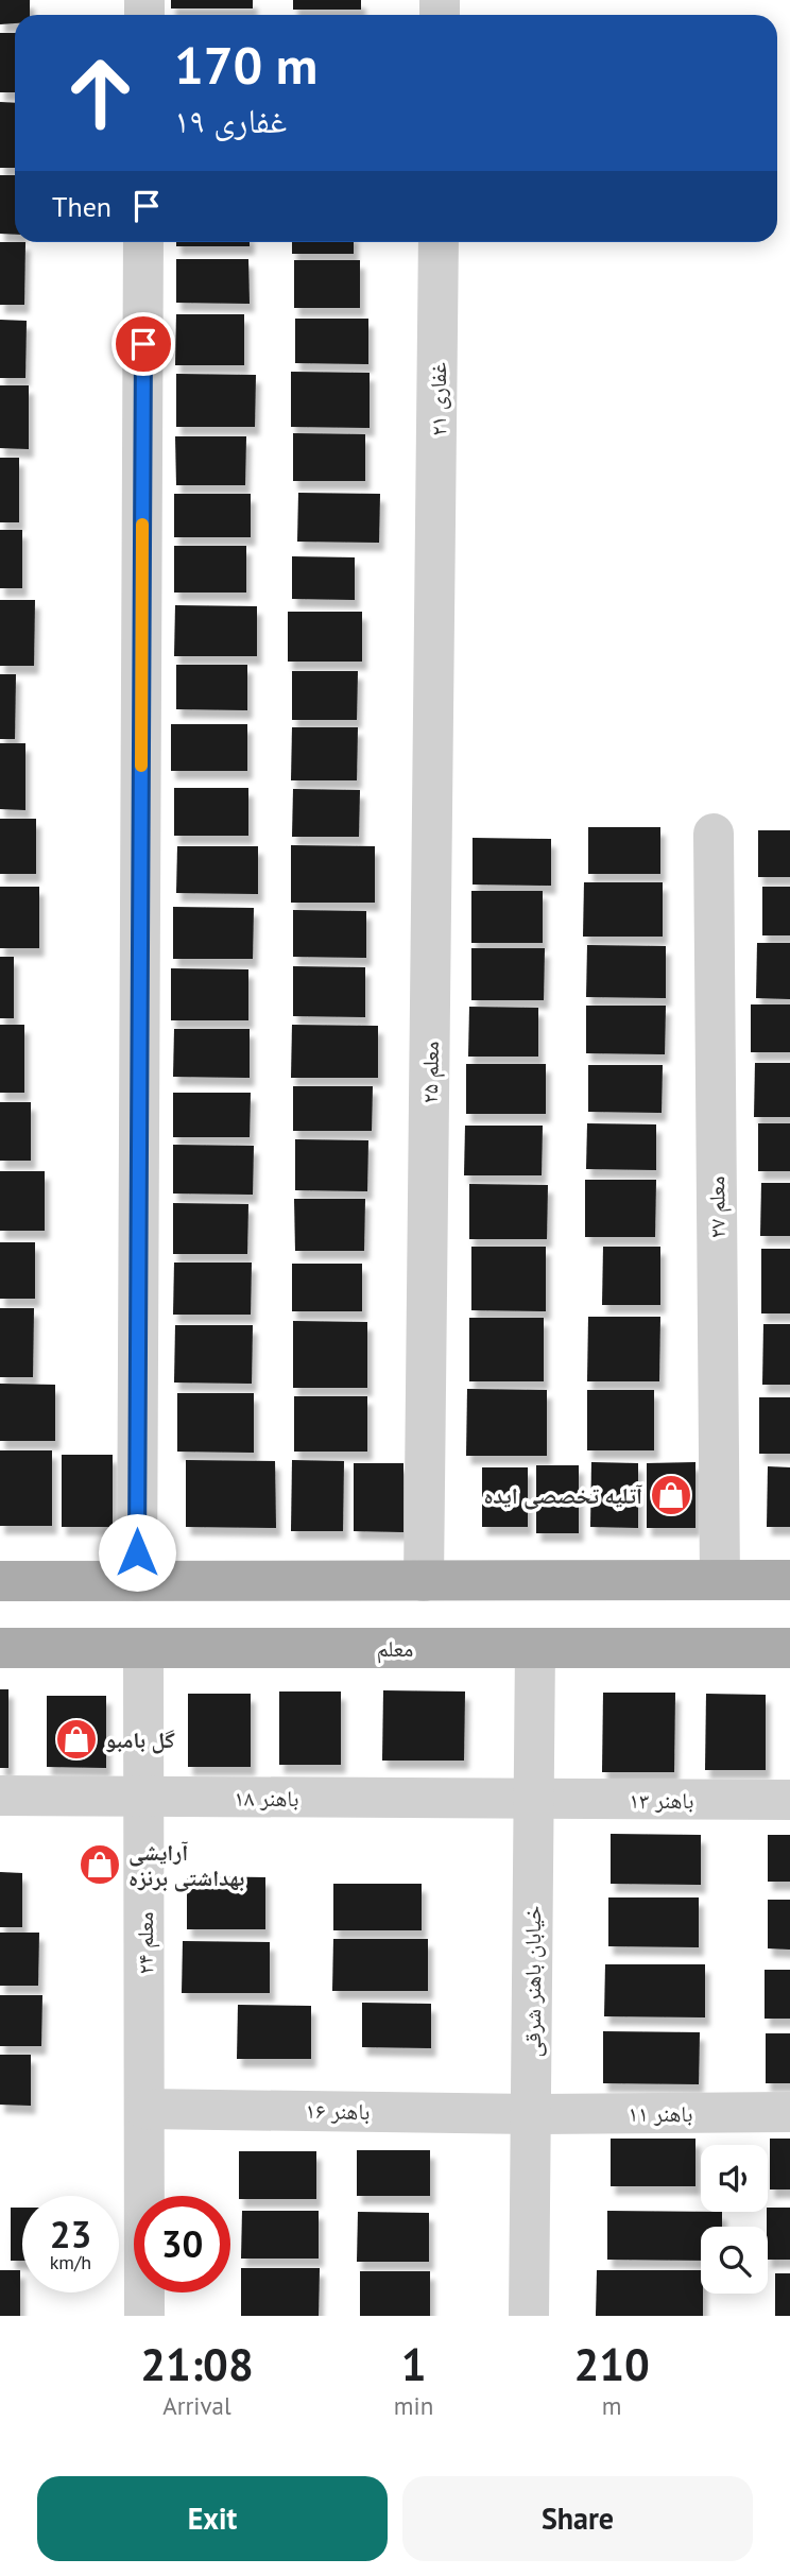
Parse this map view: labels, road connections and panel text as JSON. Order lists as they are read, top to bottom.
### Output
{
  "streets": {
    "main road": ["معلم"],
    "street": [
      "غفاری ۲۱",
      "معلم ۲۵",
      "معلم ۲۷",
      "باهنر ۱۸",
      "باهنر ۱۳",
      "معلم ۲۴",
      "خیابان باهنر شرقی",
      "باهنر ۱۶",
      "باهنر ۱۱"
    ]
  },
  "crossings": [
    ["غفاری ۲۱", "معلم ۲۵"],
    ["معلم", "معلم ۲۴"],
    ["معلم", "خیابان باهنر شرقی"],
    ["باهنر ۱۸", "باهنر ۱۳"],
    ["باهنر ۱۸", "معلم ۲۴"],
    ["باهنر ۱۸", "خیابان باهنر شرقی"],
    ["باهنر ۱۳", "خیابان باهنر شرقی"],
    ["معلم ۲۴", "باهنر ۱۶"],
    ["خیابان باهنر شرقی", "باهنر ۱۶"],
    ["خیابان باهنر شرقی", "باهنر ۱۱"],
    ["باهنر ۱۶", "باهنر ۱۱"]
  ],
  "places": {
    "shop": ["آتلیه تخصصی ایده", "گل بامبو", "آرایشی بهداشتی برنزه"]
  },
  "page": {
    "turn": ["170 m", "غفاری ۱۹"],
    "then": "Then",
    "speed": "23 km/h",
    "limit": "30",
    "eta": [
      "21:08",
      "Arrival",
      "1",
      "min",
      "210",
      "m"
    ],
    "buttons": ["Exit", "Share"]
  }
}
